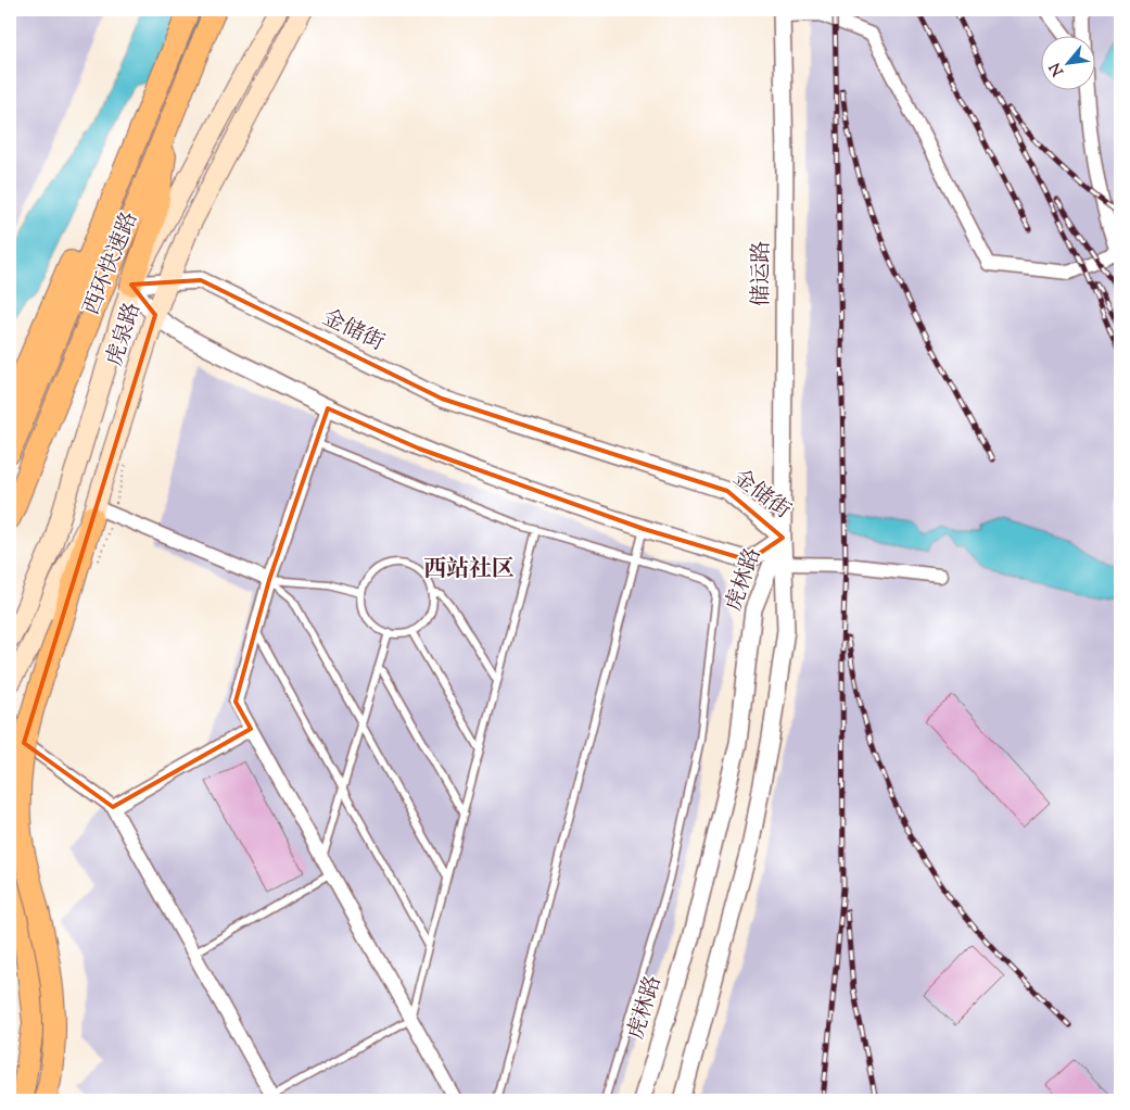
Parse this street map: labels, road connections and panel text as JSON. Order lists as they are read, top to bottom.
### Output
{
  "streets": {
    "highway": ["西环快速路"],
    "main road": ["虎泉路"],
    "street": ["储运路", "金储街", "虎林路"]
  },
  "crossings": [
    ["储运路", "金储街"],
    ["储运路", "虎林路"],
    ["金储街", "虎泉路"],
    ["金储街", "虎林路"]
  ],
  "districts": ["西站社区"],
  "north": "bottom left"
}
